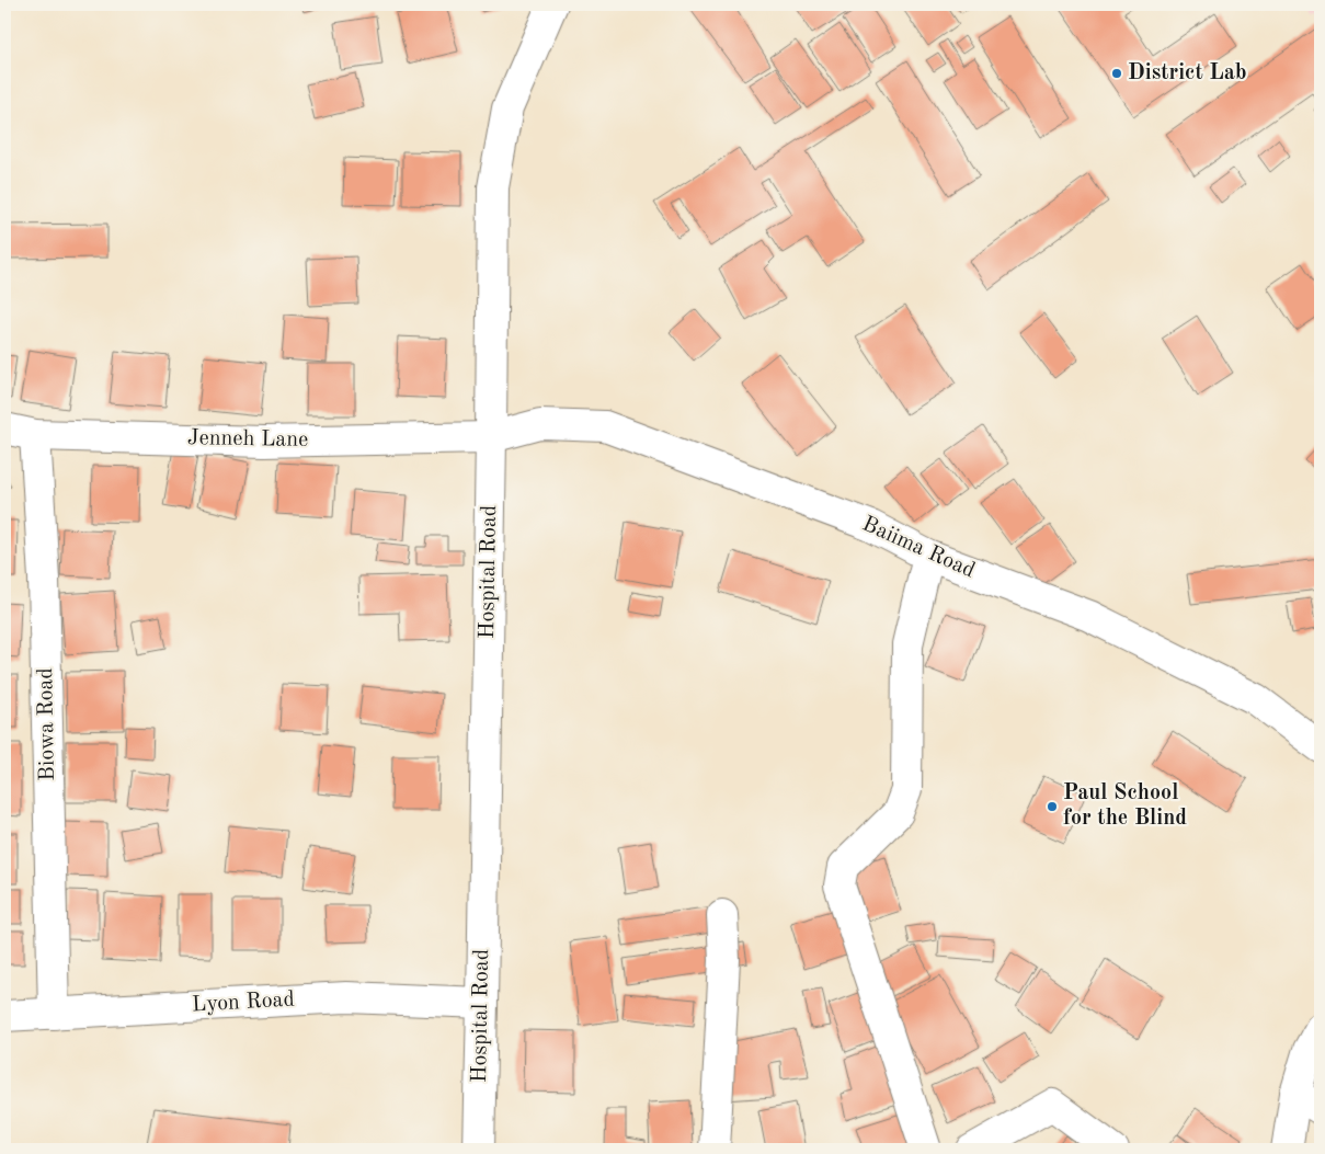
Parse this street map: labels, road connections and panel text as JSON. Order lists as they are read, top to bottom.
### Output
{
  "streets": {
    "street": [
      "Jenneh Lane",
      "Baiima Road",
      "Hospital Road",
      "Biowa Road",
      "Lyon Road"
    ]
  },
  "crossings": [
    ["Jenneh Lane", "Baiima Road"],
    ["Jenneh Lane", "Hospital Road"],
    ["Jenneh Lane", "Biowa Road"],
    ["Baiima Road", "Hospital Road"],
    ["Hospital Road", "Lyon Road"],
    ["Biowa Road", "Lyon Road"]
  ],
  "places": ["District Lab", "Paul School for the Blind"]
}
